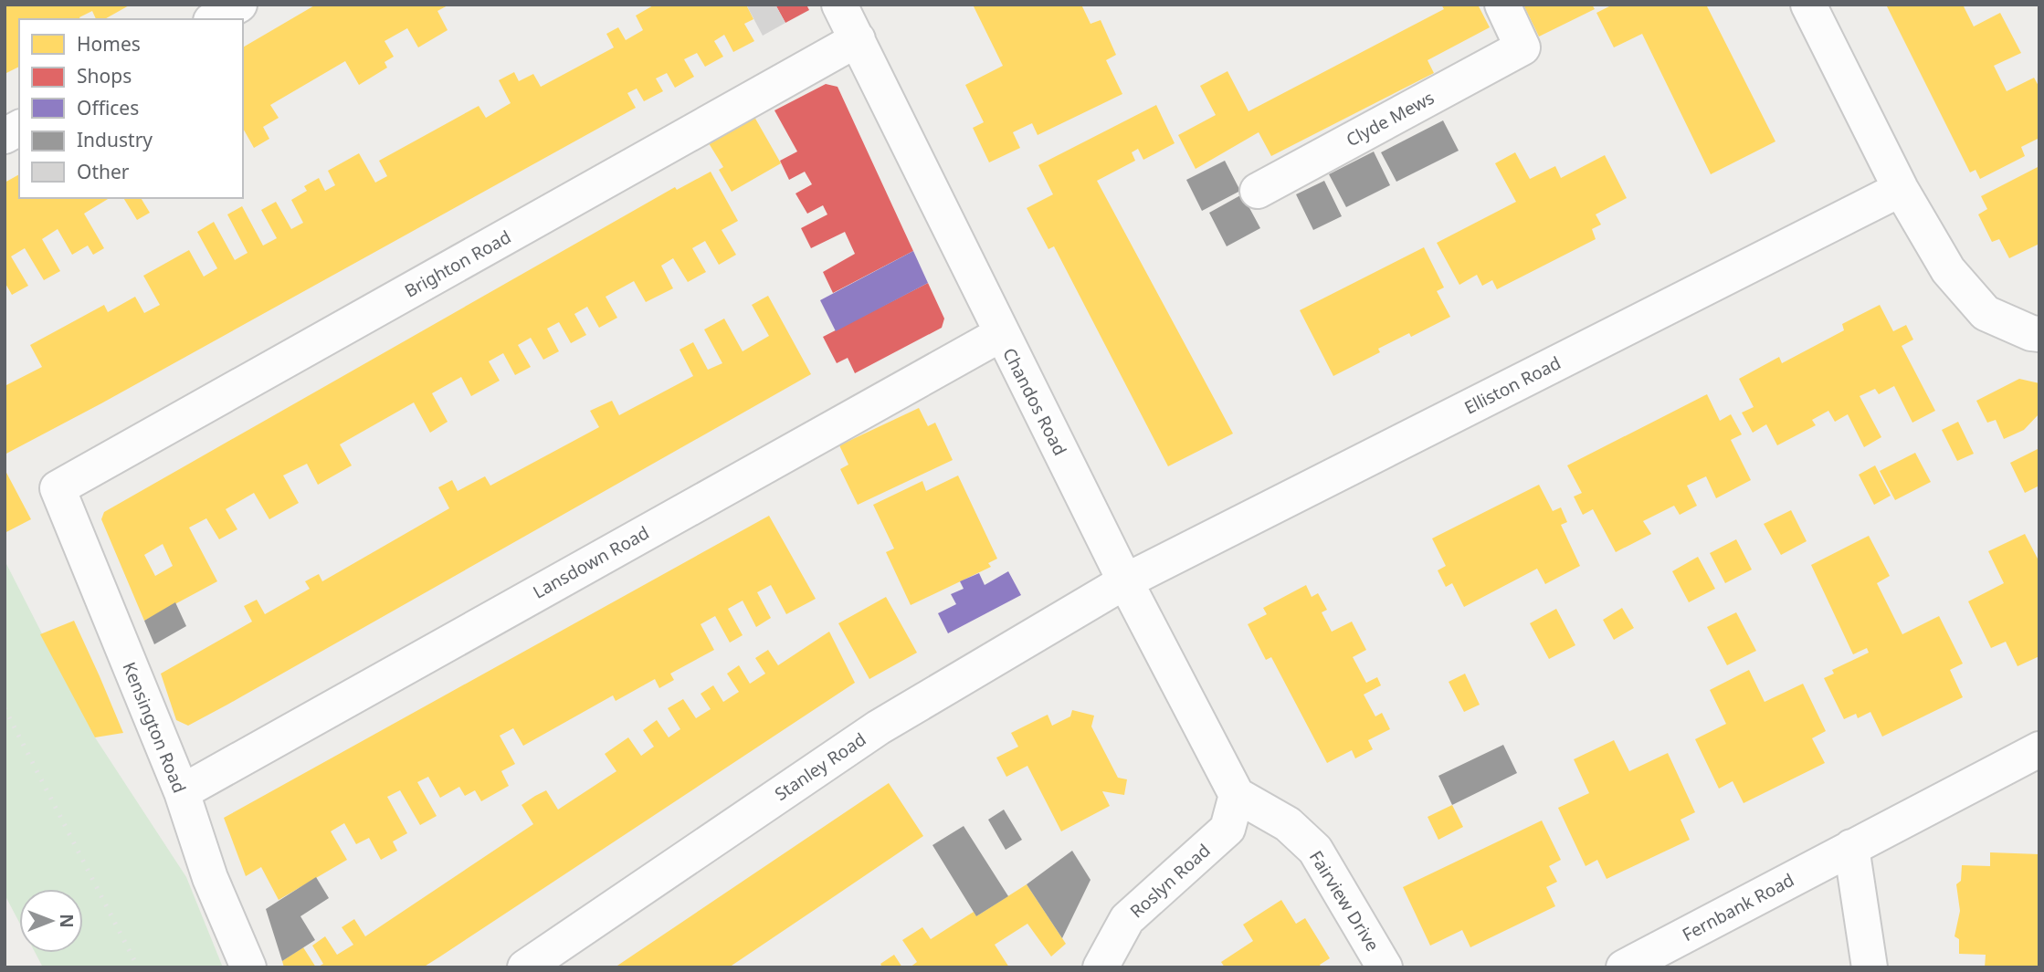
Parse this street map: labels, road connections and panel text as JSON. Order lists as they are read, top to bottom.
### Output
{
  "streets": {
    "street": [
      "Clyde Mews",
      "Brighton Road",
      "Elliston Road",
      "Chandos Road",
      "Lansdown Road",
      "Kensington Road",
      "Stanley Road",
      "Roslyn Road",
      "Fairview Drive",
      "Fernbank Road"
    ]
  },
  "crossings": [
    ["Brighton Road", "Chandos Road"],
    ["Brighton Road", "Kensington Road"],
    ["Elliston Road", "Chandos Road"],
    ["Elliston Road", "Stanley Road"],
    ["Chandos Road", "Lansdown Road"],
    ["Chandos Road", "Stanley Road"],
    ["Chandos Road", "Roslyn Road"],
    ["Chandos Road", "Fairview Drive"],
    ["Lansdown Road", "Kensington Road"],
    ["Roslyn Road", "Fairview Drive"]
  ],
  "legend": [
    "Homes",
    "Shops",
    "Offices",
    "Industry",
    "Other"
  ],
  "north": "right"
}
